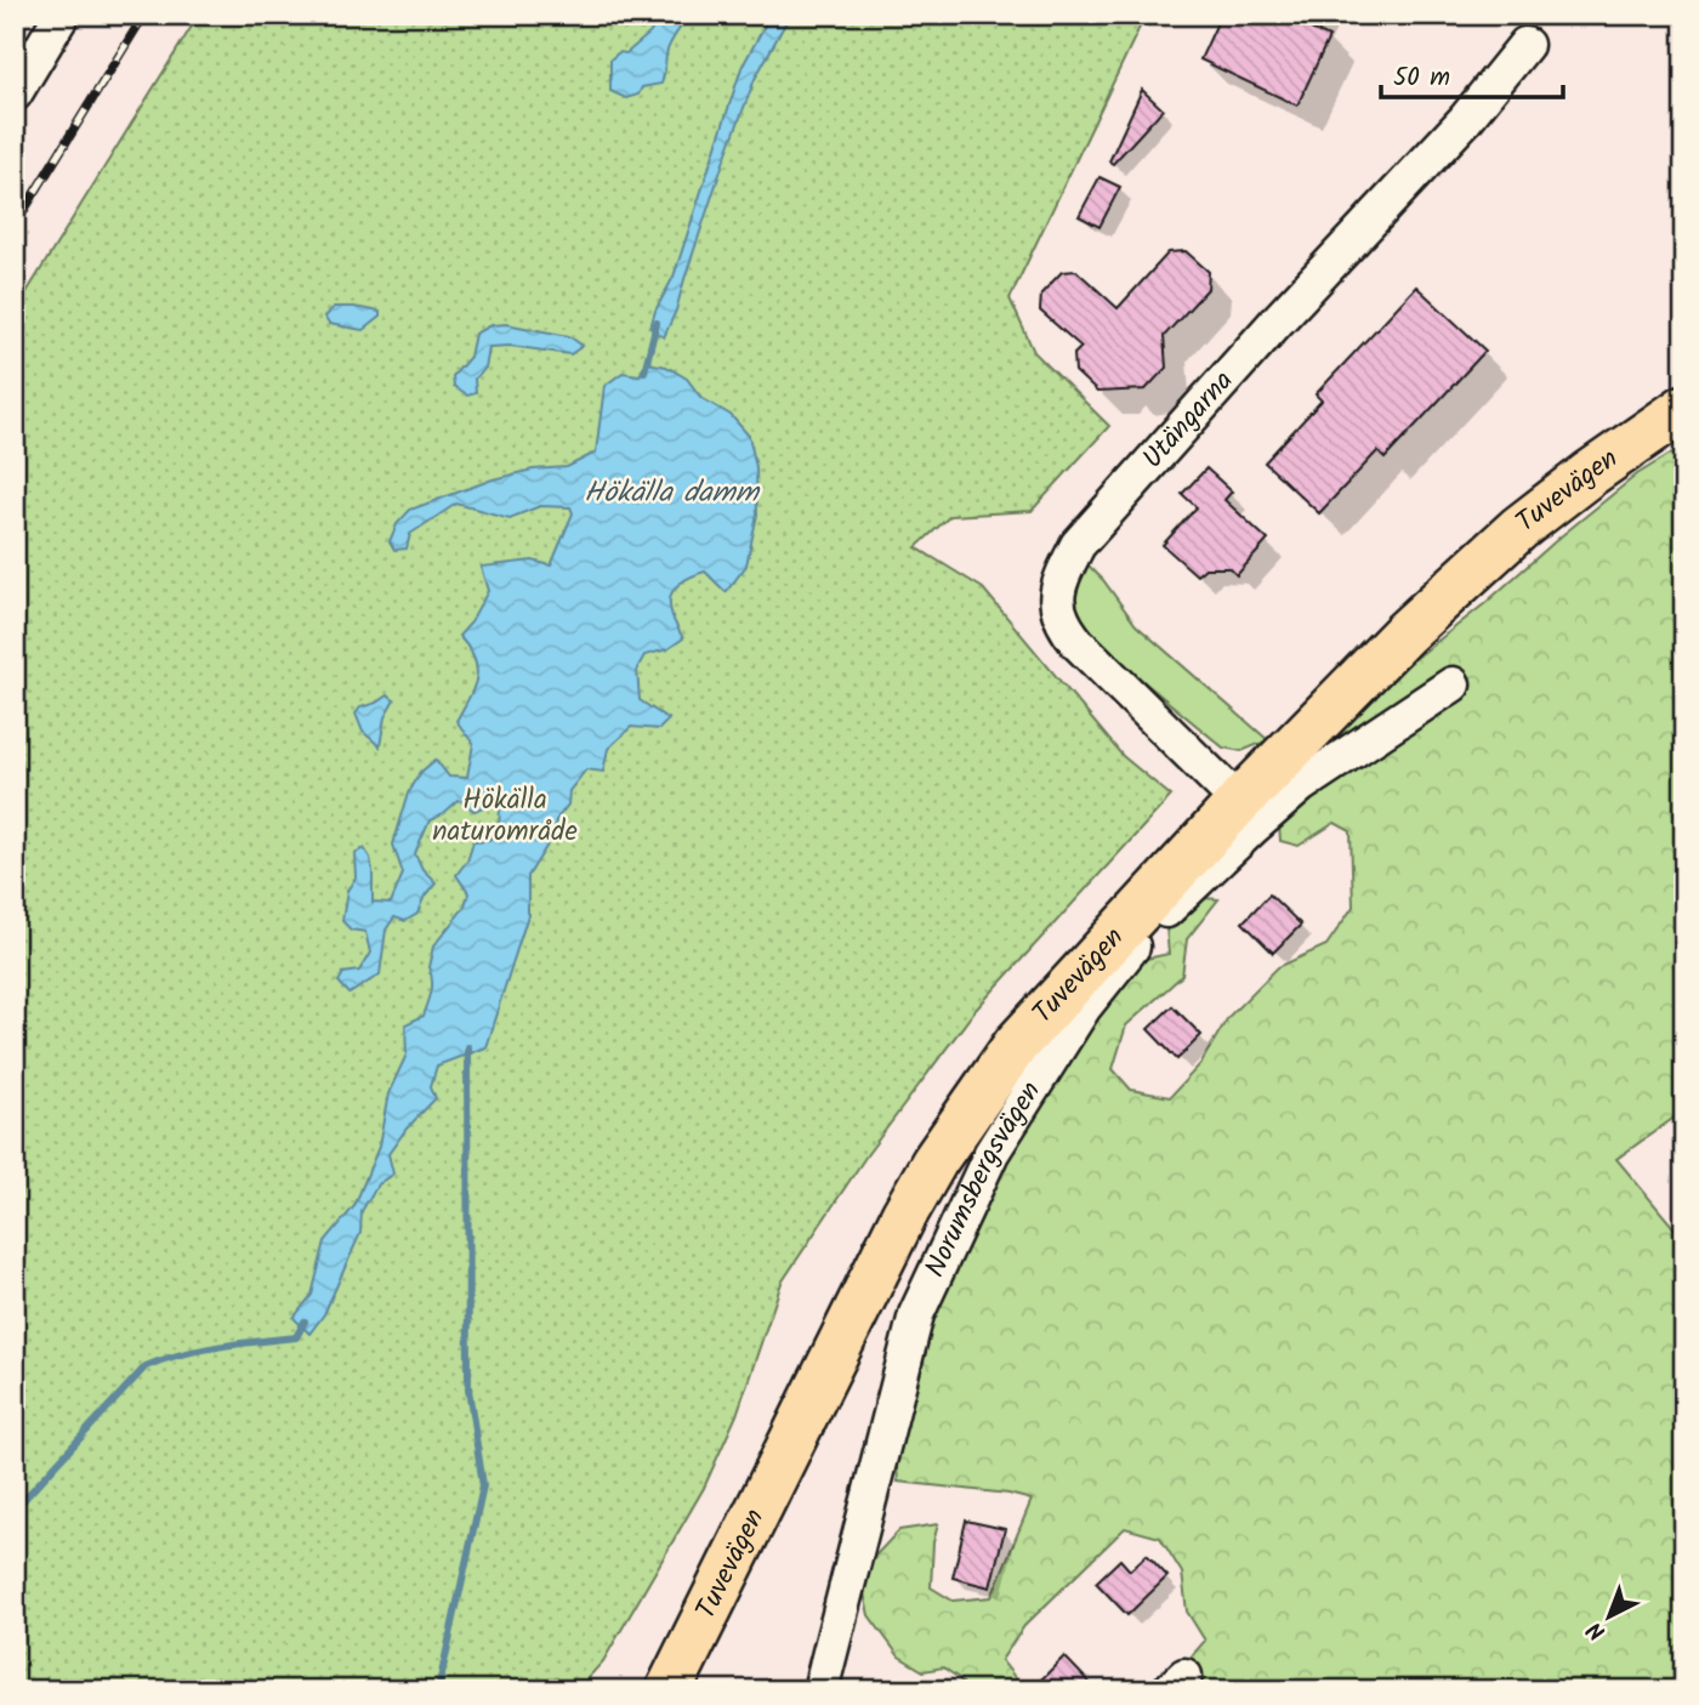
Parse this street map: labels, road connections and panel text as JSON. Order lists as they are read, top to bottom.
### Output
{
  "streets": {
    "main road": ["Tuvevägen"],
    "street": ["Utängarna", "Norumsbergsvägen"]
  },
  "crossings": [
    ["Utängarna", "Tuvevägen"]
  ],
  "water": ["Hökälla damm"],
  "parks": ["Hökälla naturområde"],
  "scale_bar": "50 m",
  "north": "bottom left"
}
